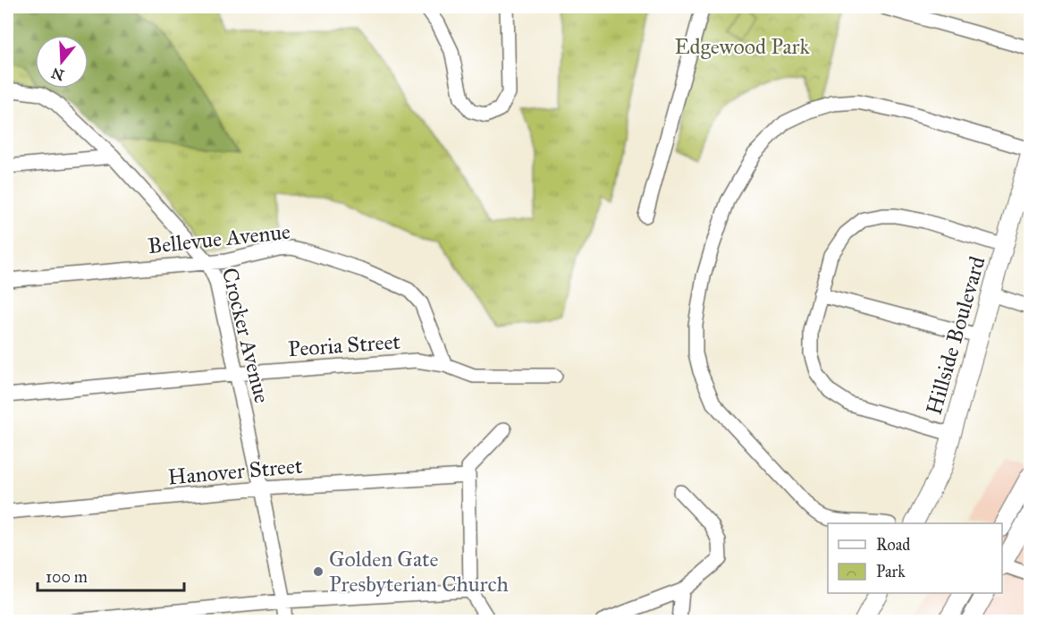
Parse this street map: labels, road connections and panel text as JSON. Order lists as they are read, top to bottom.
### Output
{
  "streets": {
    "main road": ["Hillside Boulevard"],
    "street": [
      "Bellevue Avenue",
      "Crocker Avenue",
      "Peoria Street",
      "Hanover Street"
    ]
  },
  "crossings": [
    ["Bellevue Avenue", "Crocker Avenue"],
    ["Bellevue Avenue", "Peoria Street"],
    ["Crocker Avenue", "Peoria Street"],
    ["Crocker Avenue", "Hanover Street"]
  ],
  "parks": ["Edgewood Park"],
  "places": ["Golden Gate Presbyterian Church"],
  "legend": ["Road", "Park"],
  "scale_bar": "100 m",
  "north": "bottom"
}
